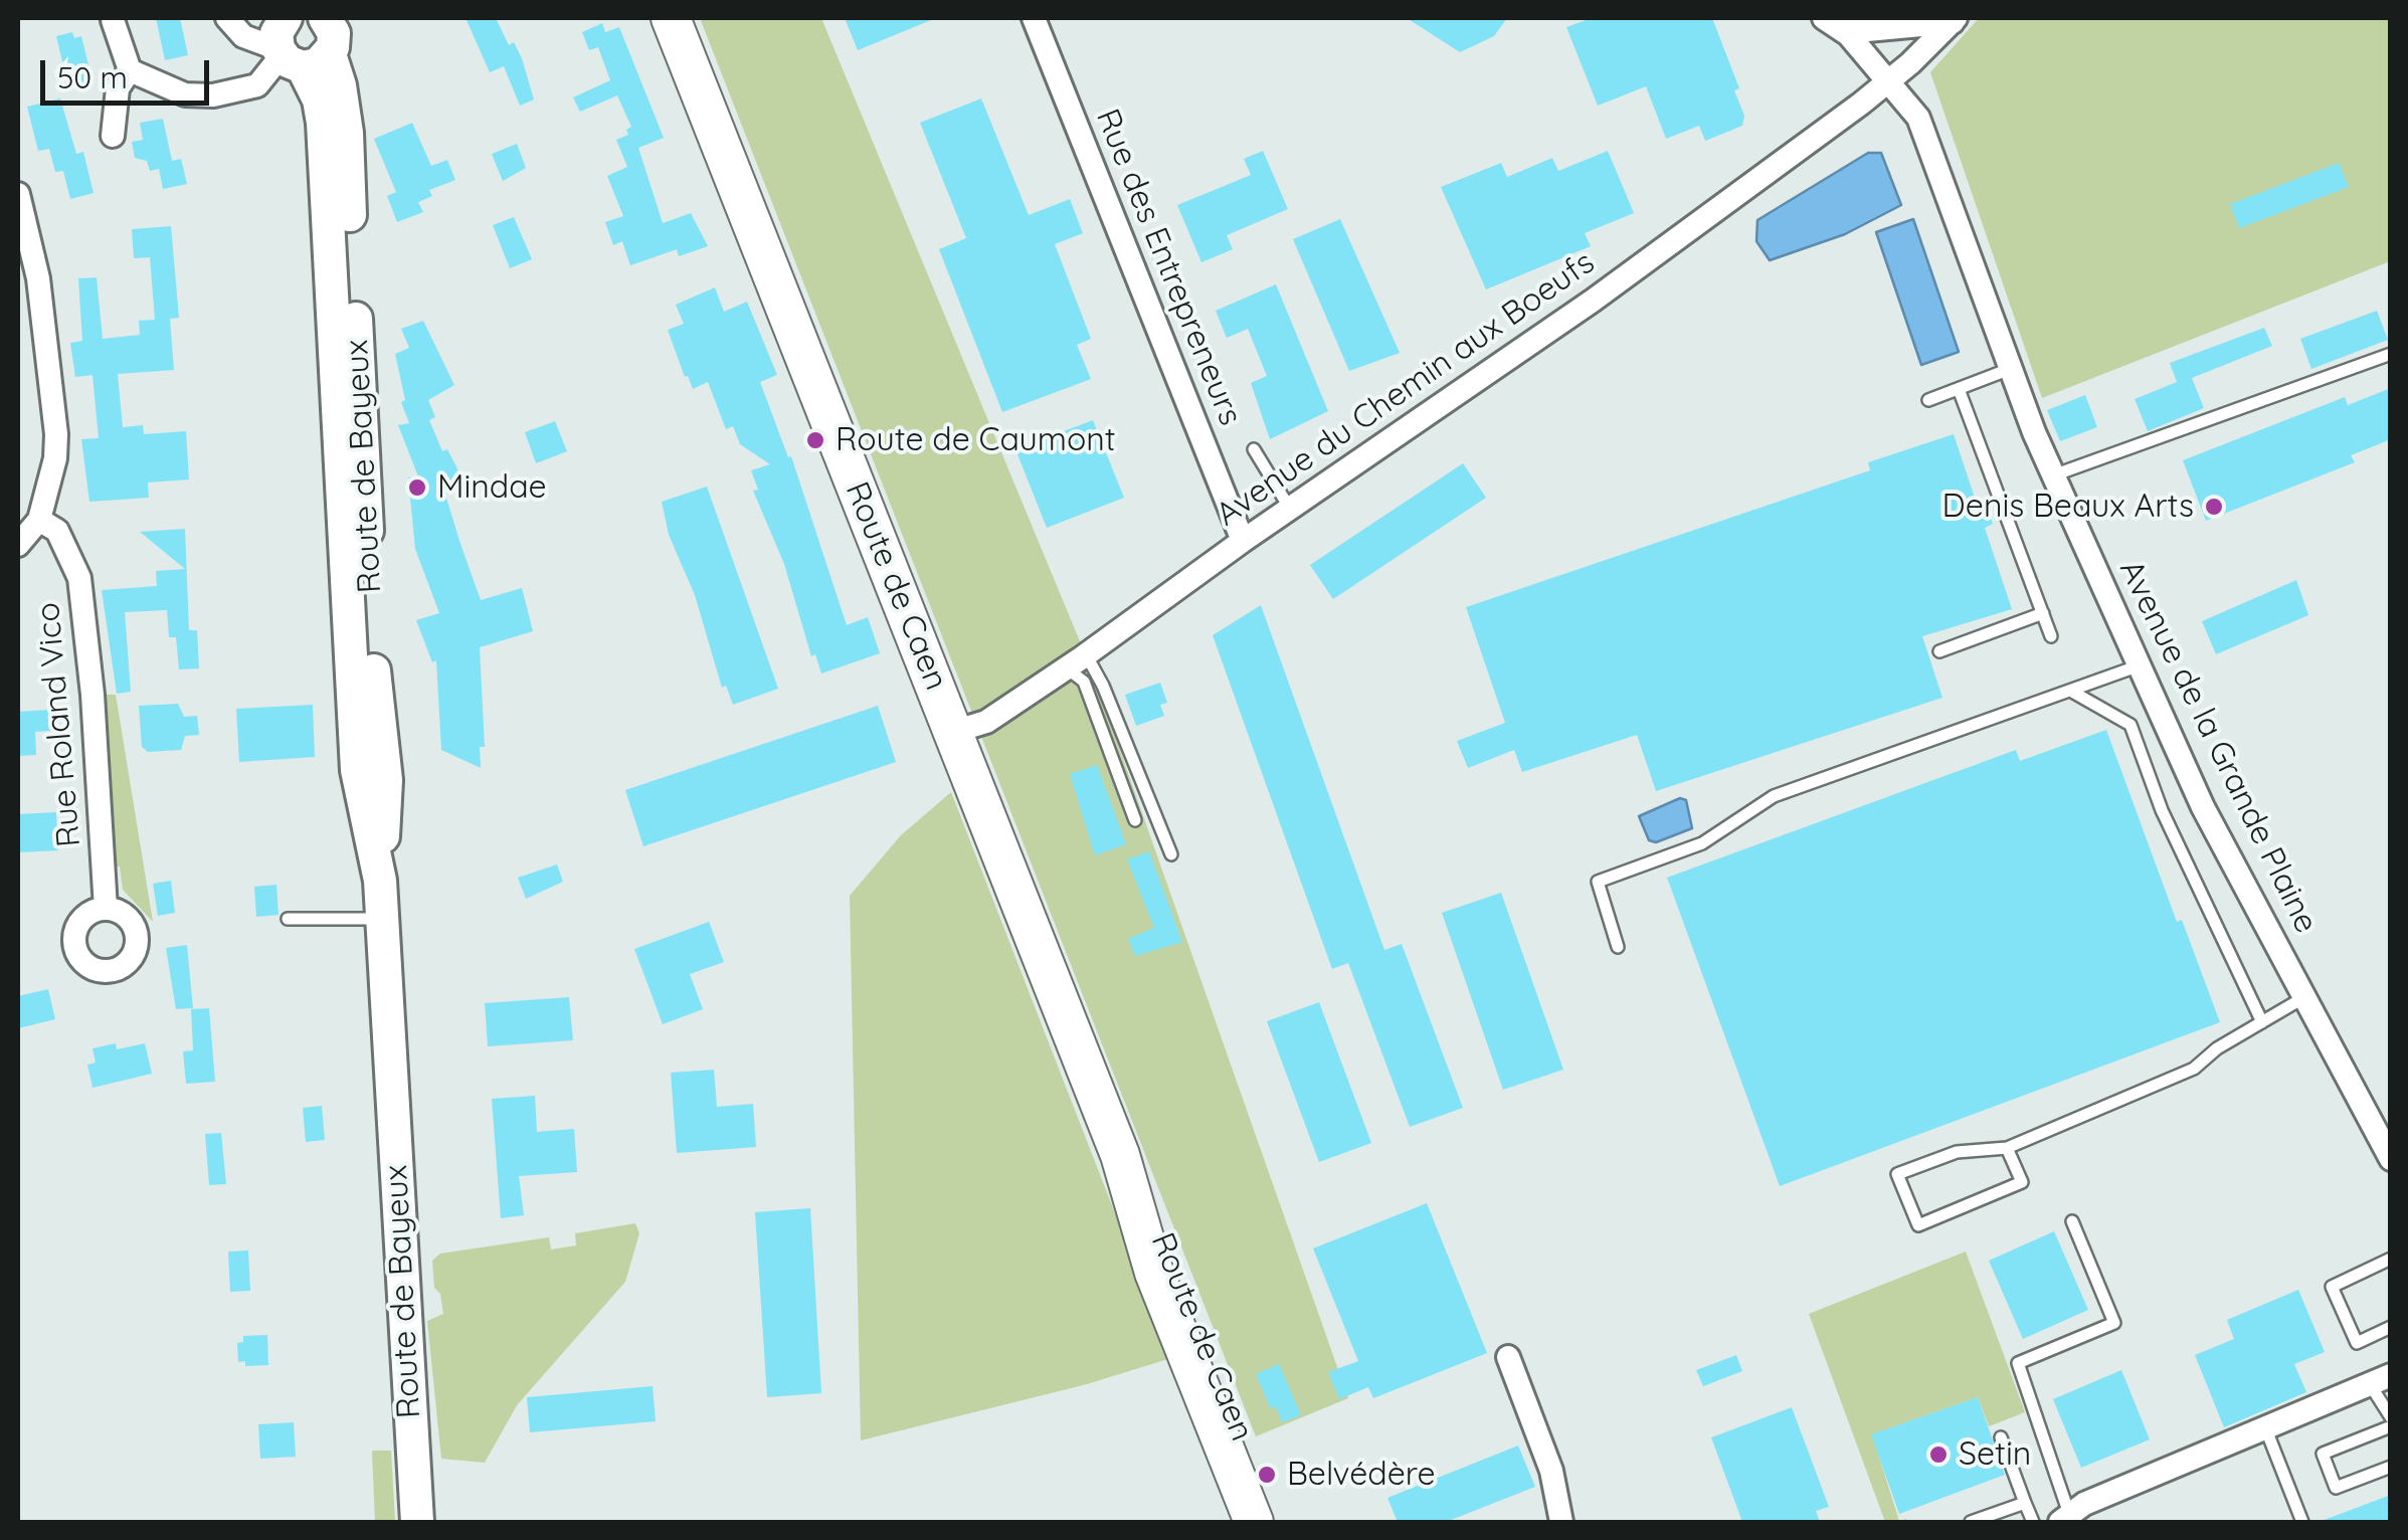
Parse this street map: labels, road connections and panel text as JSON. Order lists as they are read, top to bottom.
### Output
{
  "streets": {
    "main road": ["Route de Bayeux", "Route de Caen"],
    "street": [
      "Rue des Entrepreneurs",
      "Avenue du Chemin aux Boeufs",
      "Rue Roland Vico",
      "Avenue de la Grande Plaine"
    ]
  },
  "crossings": [
    ["Rue des Entrepreneurs", "Avenue du Chemin aux Boeufs"],
    ["Avenue du Chemin aux Boeufs", "Route de Caen"],
    ["Avenue du Chemin aux Boeufs", "Avenue de la Grande Plaine"]
  ],
  "places": [
    "Route de Caumont",
    "Mindae",
    "Denis Beaux Arts",
    "Setin",
    "Belvédère"
  ],
  "scale_bar": "50 m"
}
